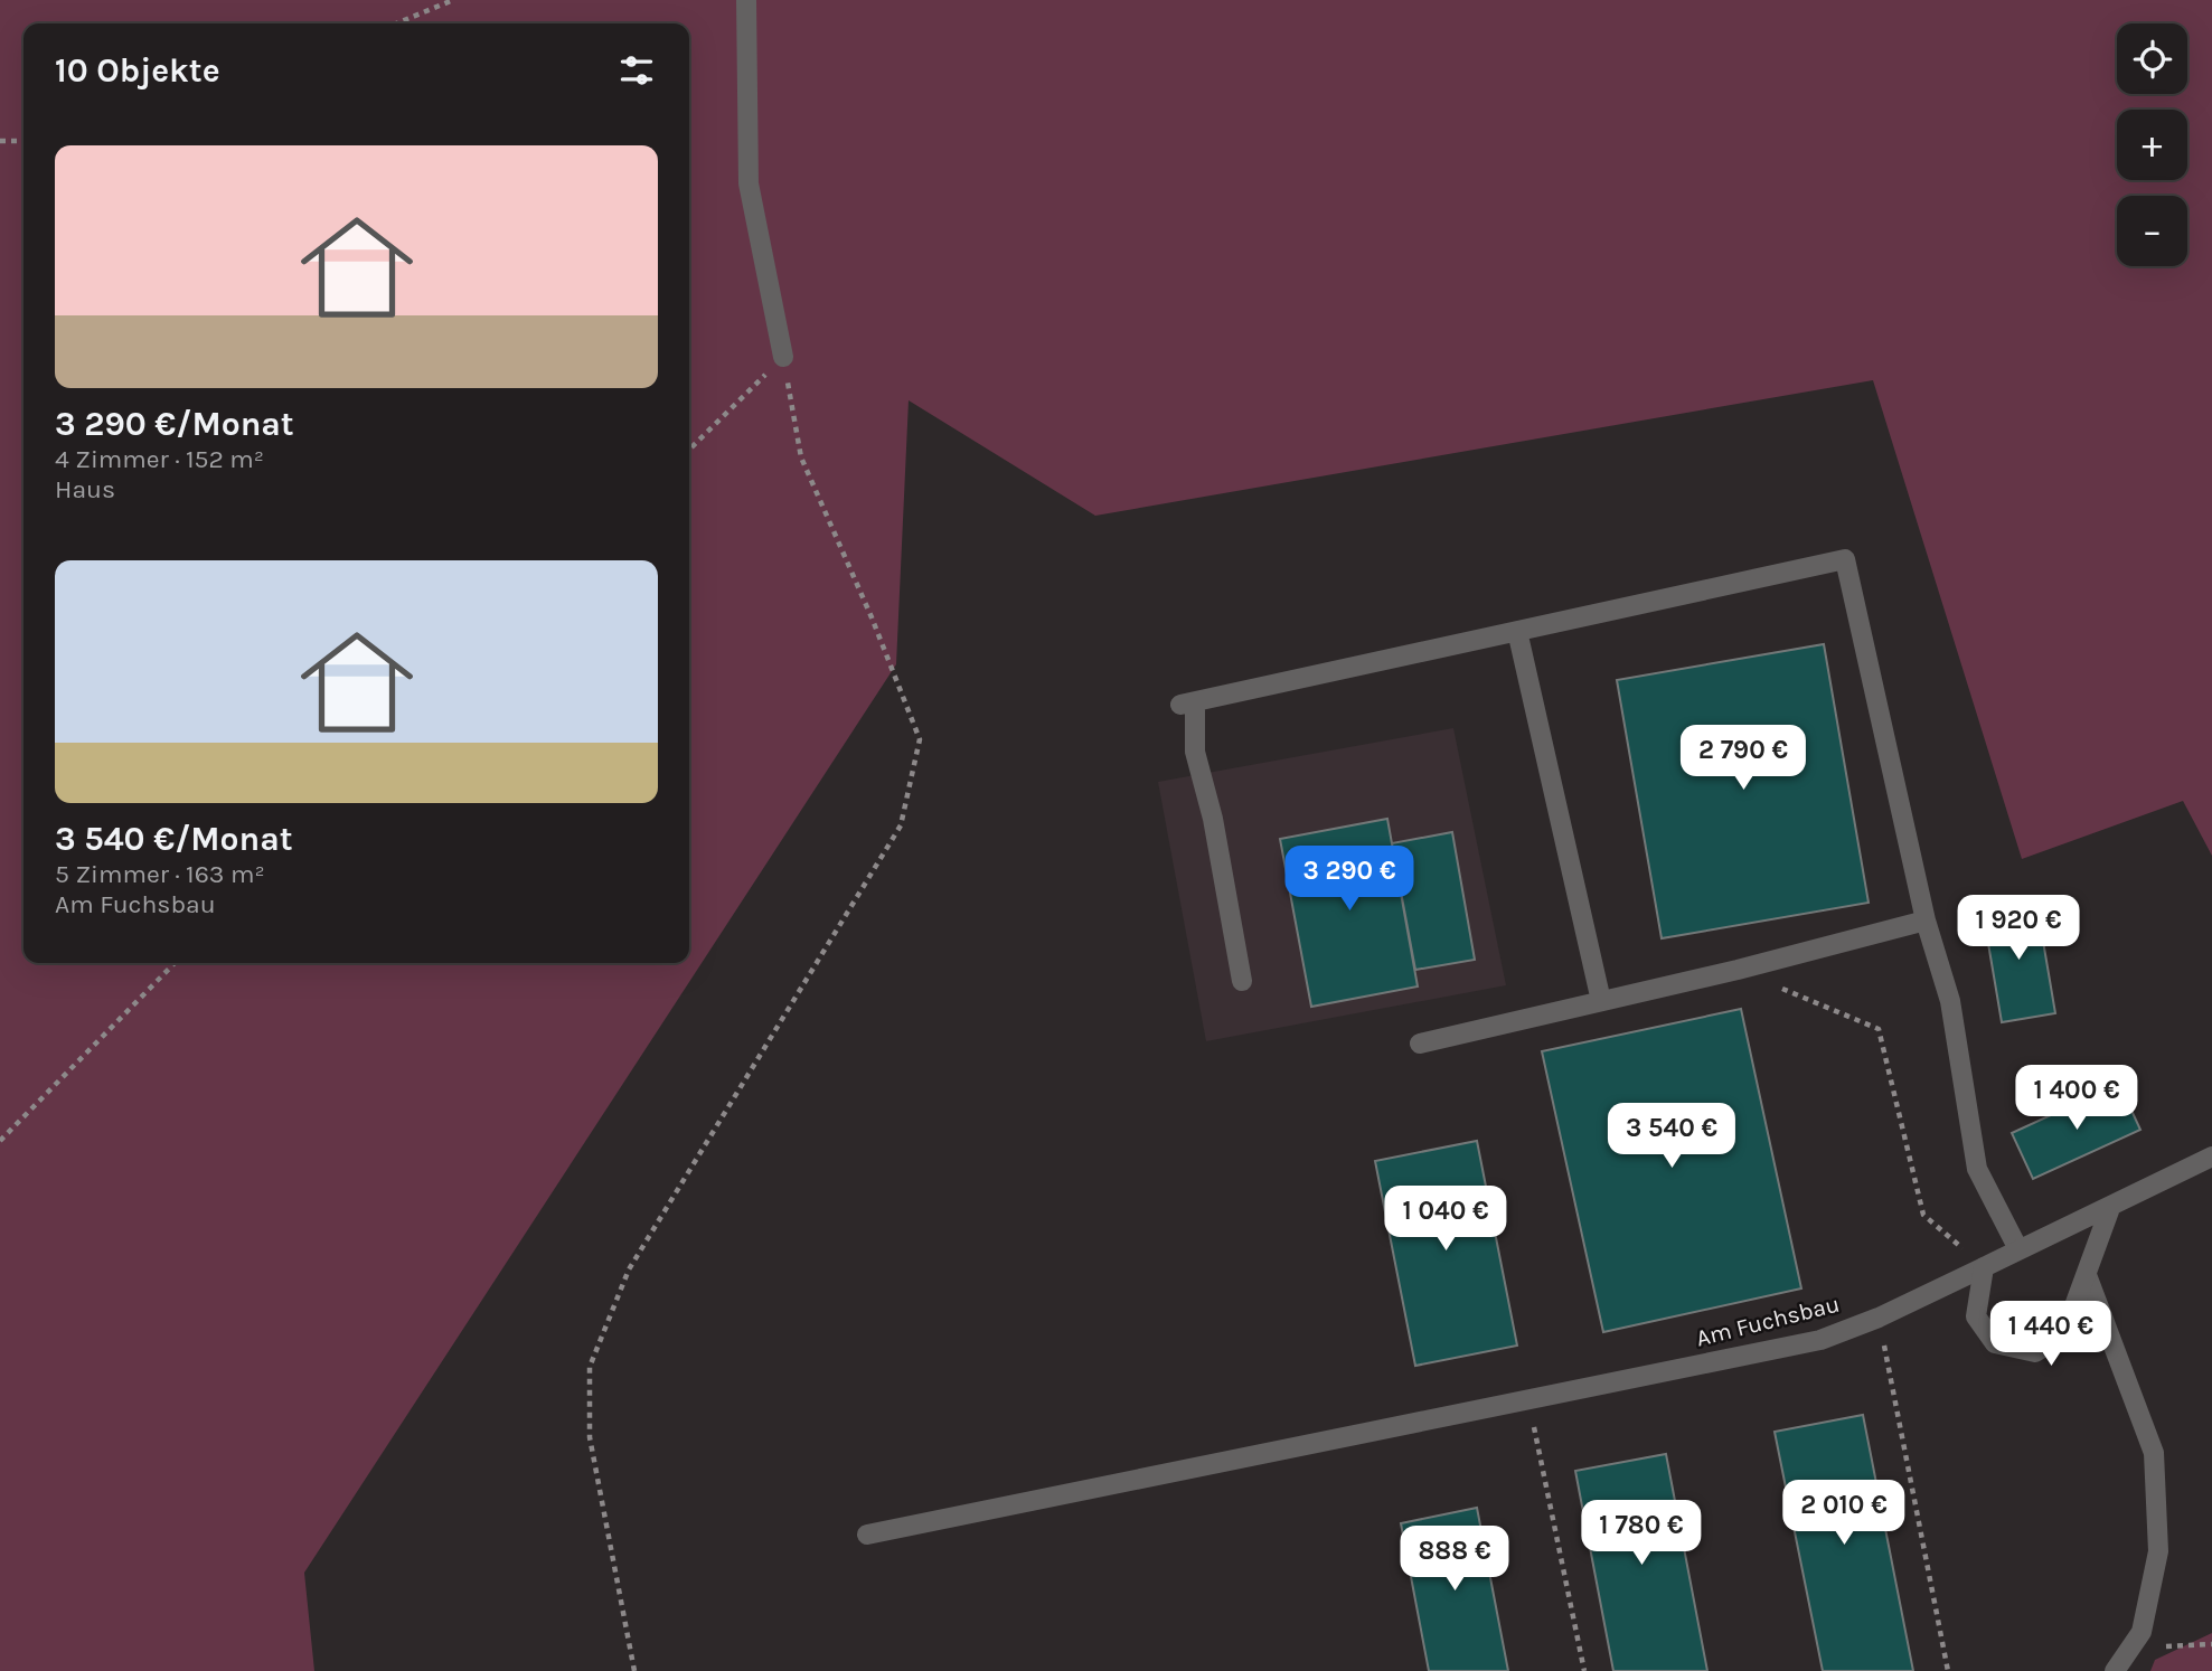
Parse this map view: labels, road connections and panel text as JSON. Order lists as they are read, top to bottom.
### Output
{
  "streets": {
    "street": ["Am Fuchsbau"]
  },
  "page": {
    "map_buttons": ["+", "−"],
    "heading": "10 Objekte",
    "list": [
      {
        "name": "3 290 €/Monat",
        "note": "4 Zimmer · 152 m² · Haus"
      },
      {
        "name": "3 540 €/Monat",
        "note": "5 Zimmer · 163 m² · Am Fuchsbau"
      }
    ],
    "price": [
      "2 790 €",
      "3 290 €",
      "1 920 €",
      "1 400 €",
      "3 540 €",
      "1 040 €",
      "1 440 €",
      "2 010 €",
      "1 780 €",
      "888 €"
    ]
  }
}
